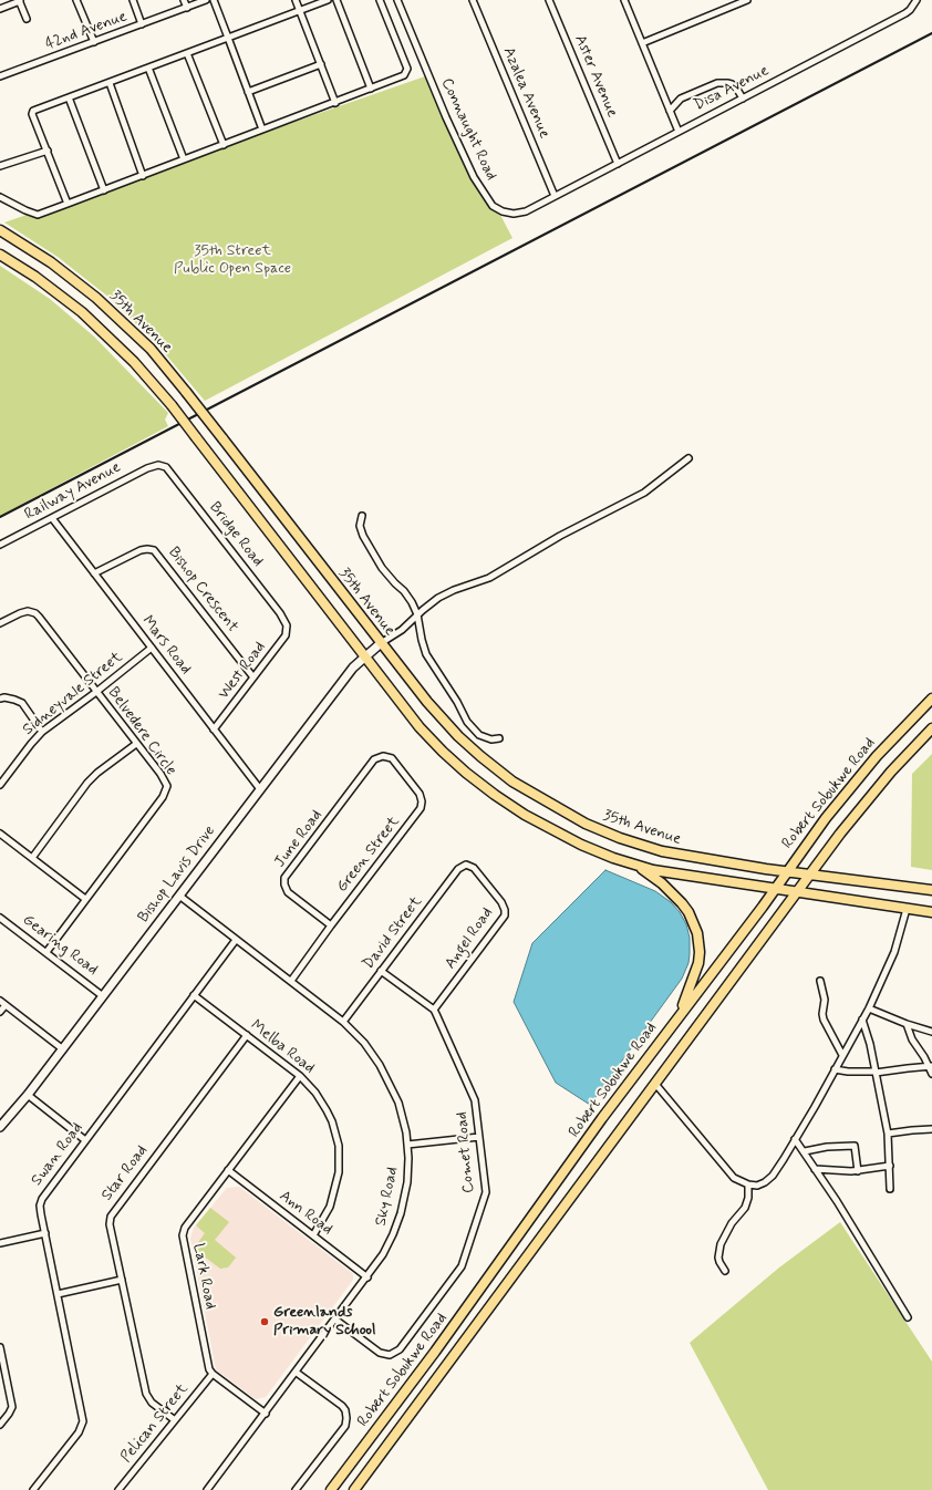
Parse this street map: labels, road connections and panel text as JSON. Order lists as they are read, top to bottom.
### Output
{
  "streets": {
    "main road": ["35th Avenue", "Robert Sobukwe Road"],
    "street": [
      "42nd Avenue",
      "Aster Avenue",
      "Disa Avenue",
      "Azalea Avenue",
      "Connaught Road",
      "Railway Avenue",
      "Bridge Road",
      "Bishop Crescent",
      "Mars Road",
      "West Road",
      "Sidneyvale Street",
      "Belvedere Circle",
      "June Road",
      "Green Street",
      "Bishop Lavis Drive",
      "David Street",
      "Angel Road",
      "Gearing Road",
      "Melba Road",
      "Comet Road",
      "Swan Road",
      "Star Road",
      "Sky Road",
      "Ann Road",
      "Lark Road",
      "Pelican Street"
    ]
  },
  "crossings": [
    ["Aster Avenue", "Disa Avenue"],
    ["Disa Avenue", "Azalea Avenue"],
    ["Disa Avenue", "Connaught Road"],
    ["Azalea Avenue", "Connaught Road"],
    ["35th Avenue", "Robert Sobukwe Road"],
    ["35th Avenue", "Bishop Lavis Drive"],
    ["Railway Avenue", "Bridge Road"],
    ["Railway Avenue", "Mars Road"],
    ["Bridge Road", "West Road"],
    ["Bishop Crescent", "Mars Road"],
    ["Bishop Crescent", "West Road"],
    ["Mars Road", "West Road"],
    ["Mars Road", "Sidneyvale Street"],
    ["Mars Road", "Bishop Lavis Drive"],
    ["Sidneyvale Street", "Belvedere Circle"],
    ["Belvedere Circle", "Gearing Road"],
    ["June Road", "Green Street"],
    ["Green Street", "Sky Road"],
    ["Bishop Lavis Drive", "Gearing Road"],
    ["Bishop Lavis Drive", "Sky Road"],
    ["David Street", "Angel Road"],
    ["David Street", "Comet Road"],
    ["David Street", "Sky Road"],
    ["Angel Road", "Comet Road"],
    ["Melba Road", "Swan Road"],
    ["Melba Road", "Star Road"],
    ["Melba Road", "Ann Road"],
    ["Melba Road", "Lark Road"],
    ["Comet Road", "Sky Road"],
    ["Swan Road", "Sky Road"],
    ["Star Road", "Pelican Street"],
    ["Sky Road", "Ann Road"],
    ["Ann Road", "Lark Road"],
    ["Lark Road", "Pelican Street"]
  ],
  "parks": ["35th Street Public Open Space"],
  "places": ["Greenlands Primary School"]
}
